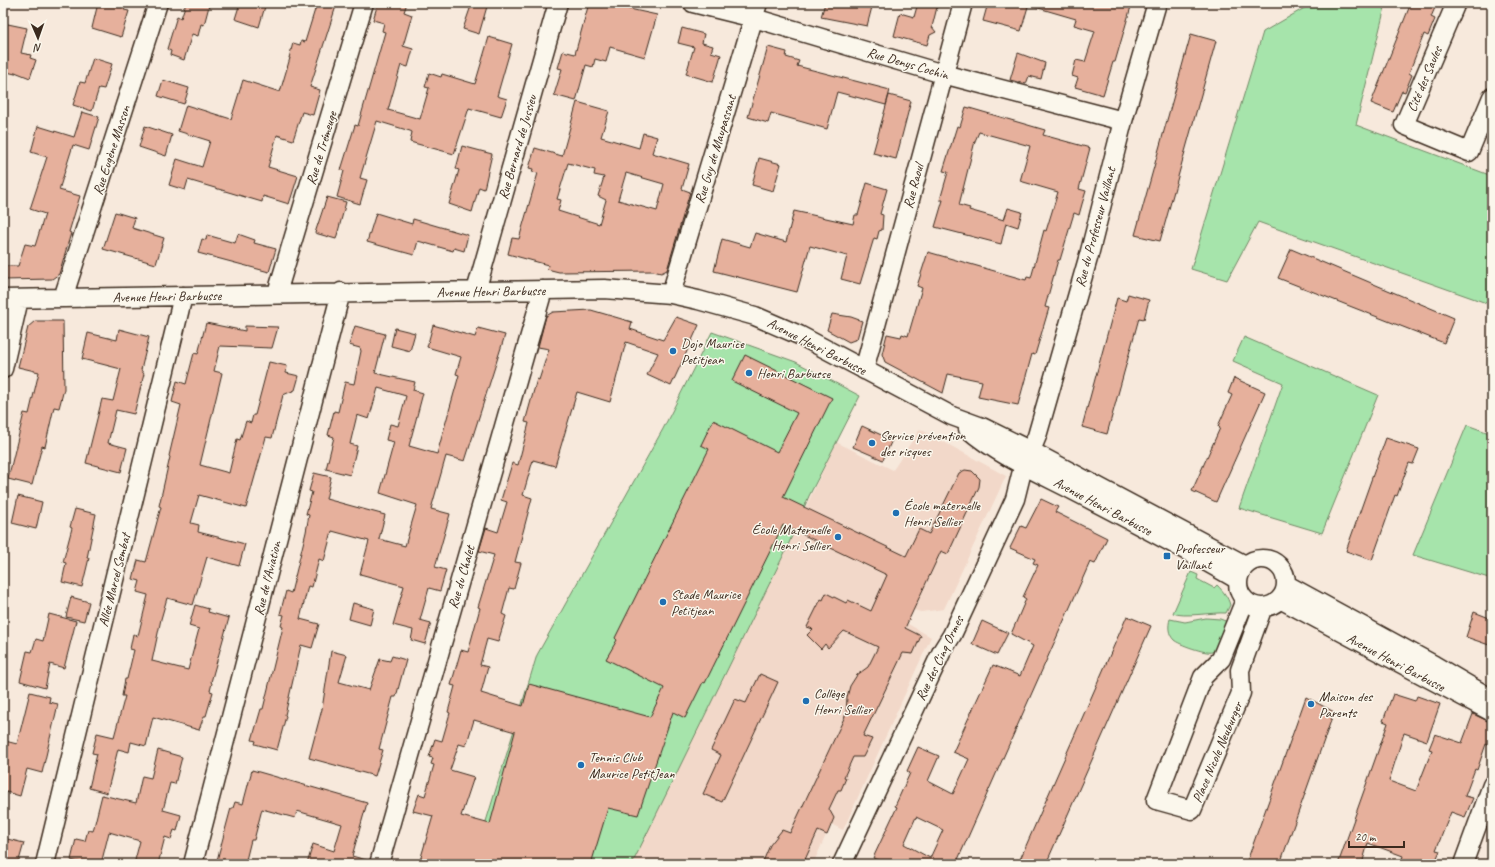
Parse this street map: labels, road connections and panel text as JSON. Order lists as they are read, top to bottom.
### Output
{
  "streets": {
    "street": [
      "Rue Denys Cochin",
      "Cité des Saules",
      "Rue Bernard de Jussieu",
      "Rue de Trémeuge",
      "Rue Guy de Maupassant",
      "Rue Eugène Masson",
      "Rue Raoul",
      "Rue du Professeur Vaillant",
      "Avenue Henri Barbusse",
      "Rue du Chalet",
      "Rue de l'Aviation",
      "Allée Marcel Sembat",
      "Rue des Cinq Ormes",
      "Place Nicole Neuburger"
    ]
  },
  "crossings": [
    ["Rue Denys Cochin", "Rue Guy de Maupassant"],
    ["Rue Denys Cochin", "Rue Raoul"],
    ["Rue Denys Cochin", "Rue du Professeur Vaillant"],
    ["Rue Bernard de Jussieu", "Avenue Henri Barbusse"],
    ["Rue de Trémeuge", "Avenue Henri Barbusse"],
    ["Rue Guy de Maupassant", "Avenue Henri Barbusse"],
    ["Rue Eugène Masson", "Avenue Henri Barbusse"],
    ["Rue Raoul", "Avenue Henri Barbusse"],
    ["Rue du Professeur Vaillant", "Avenue Henri Barbusse"],
    ["Rue du Professeur Vaillant", "Rue des Cinq Ormes"],
    ["Avenue Henri Barbusse", "Rue du Chalet"],
    ["Avenue Henri Barbusse", "Rue de l'Aviation"],
    ["Avenue Henri Barbusse", "Allée Marcel Sembat"],
    ["Avenue Henri Barbusse", "Rue des Cinq Ormes"],
    ["Avenue Henri Barbusse", "Place Nicole Neuburger"]
  ],
  "places": {
    "other": [
      "Dojo Maurice Petitjean",
      "Henri Barbusse",
      "Service prévention des risques",
      "École maternelle Henri Sellier",
      "École Maternelle Henri Sellier",
      "Stade Maurice Petitjean",
      "Collège Henri Sellier",
      "Maison des Parents",
      "Tennis Club Maurice PetitJean"
    ],
    "transit": ["Professeur Vaillant"]
  },
  "scale_bar": "20 m",
  "north": "bottom"
}
